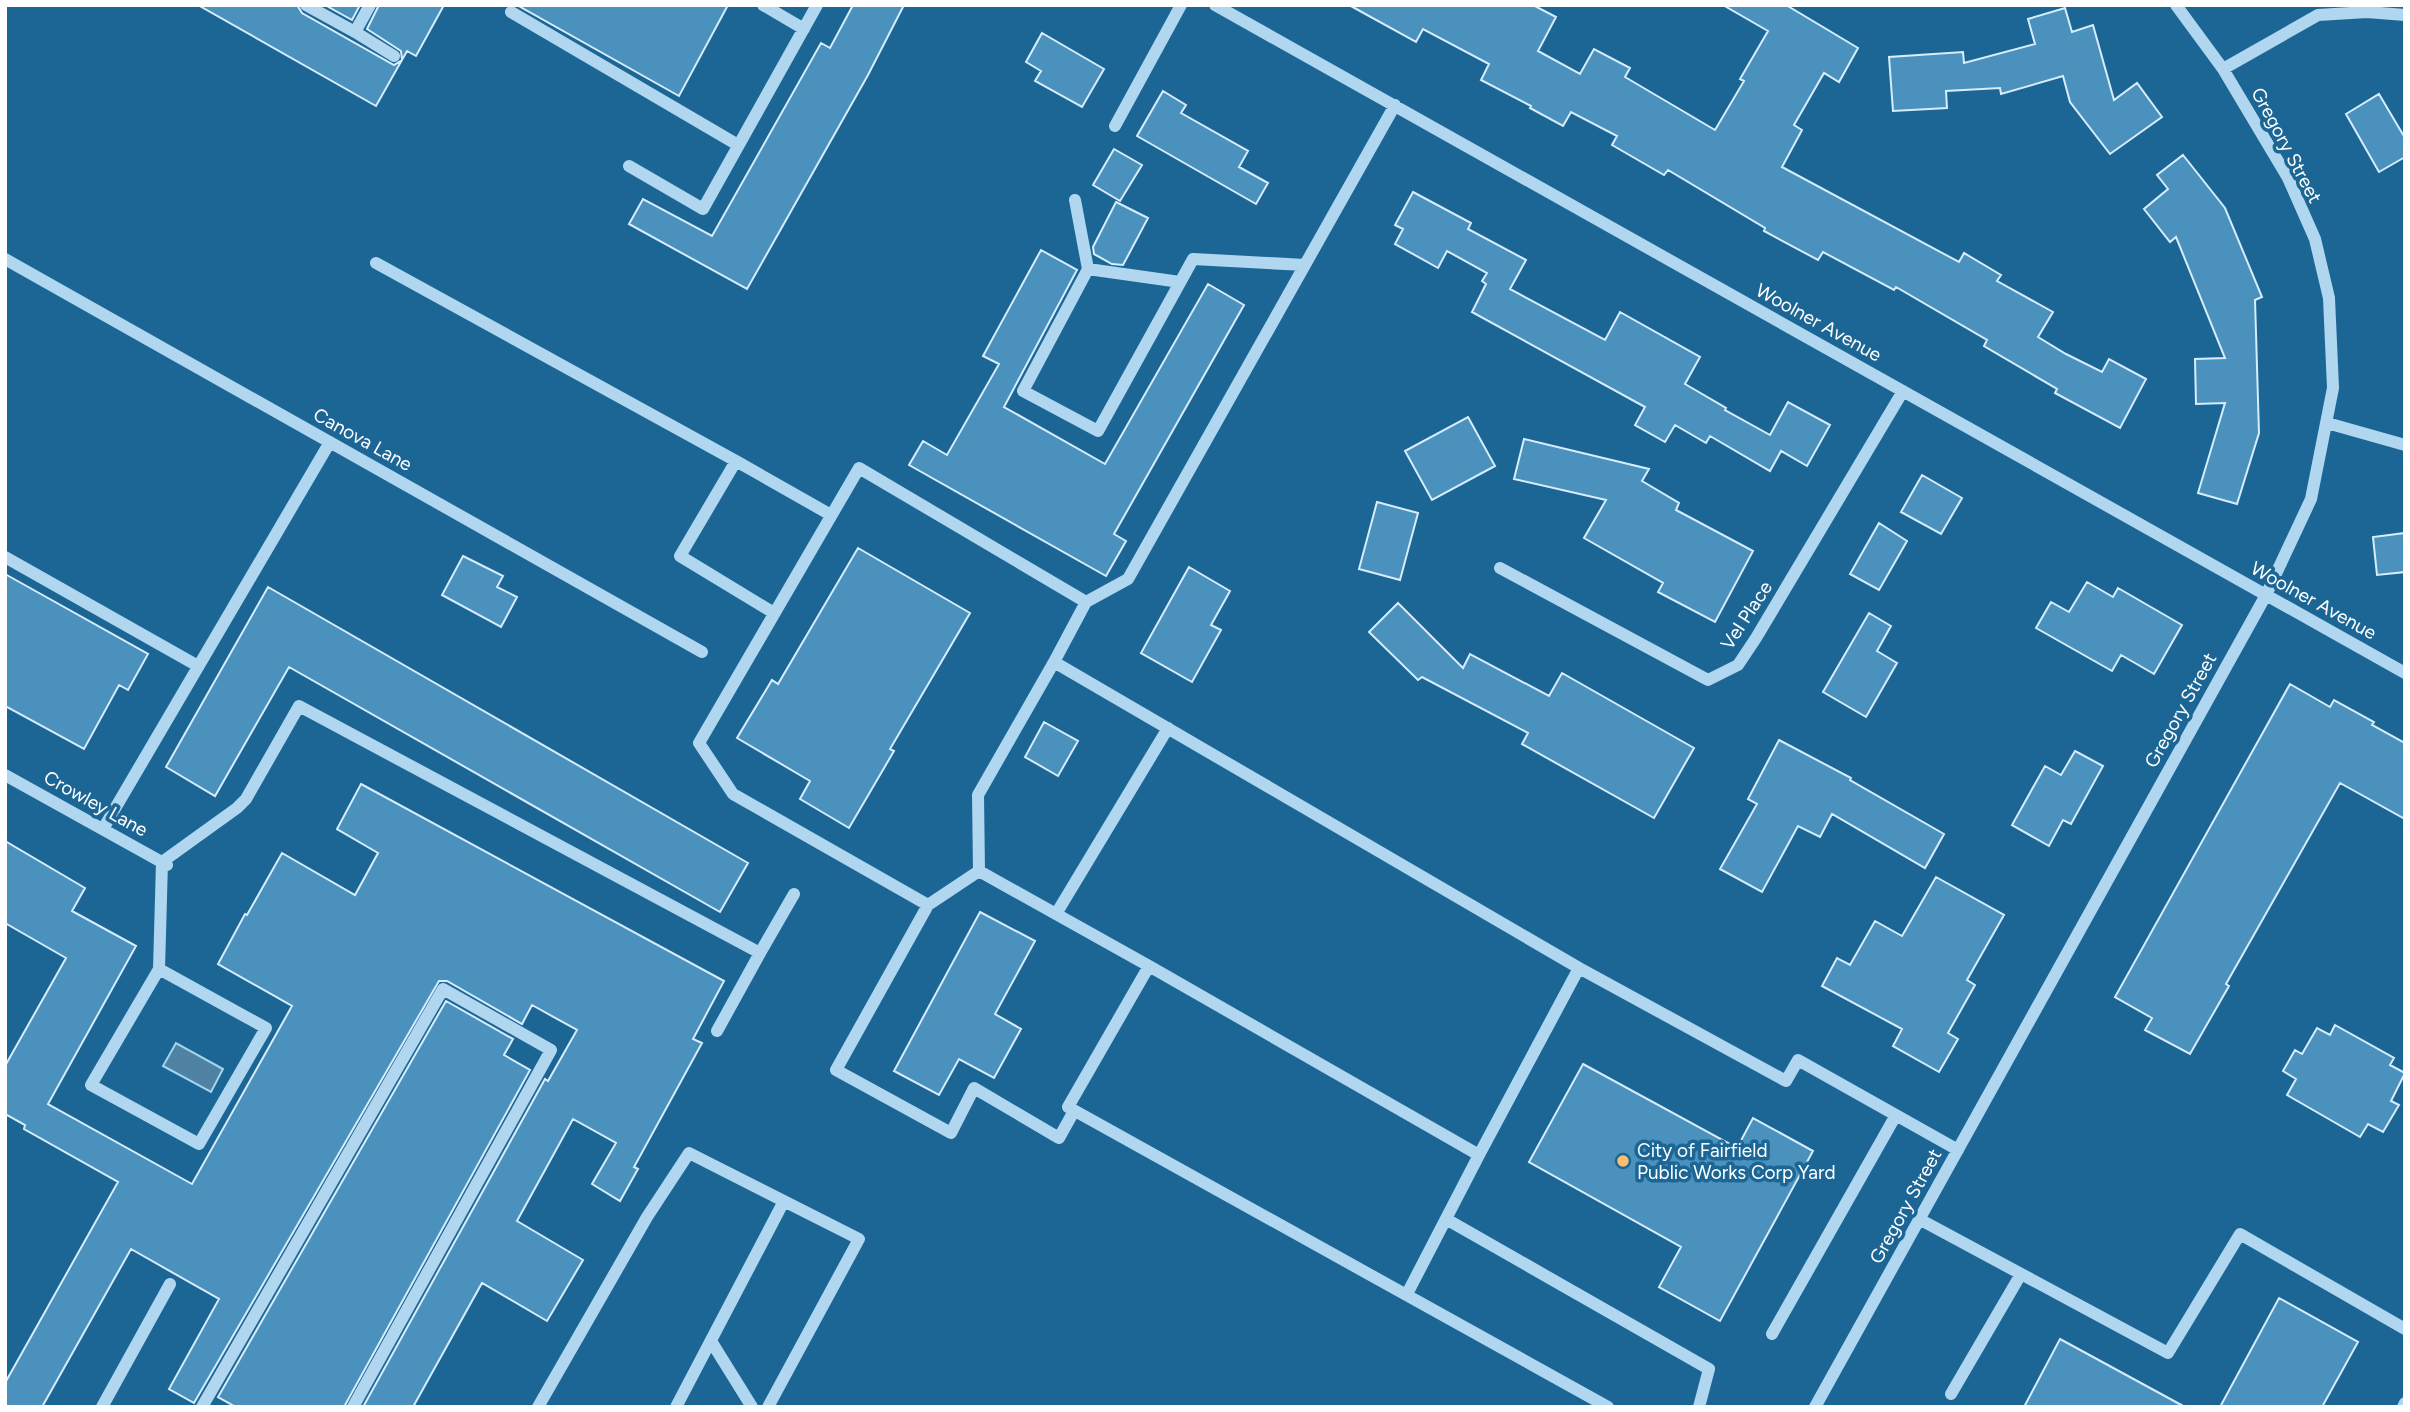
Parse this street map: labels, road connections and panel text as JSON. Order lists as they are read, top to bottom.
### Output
{
  "streets": {
    "street": [
      "Gregory Street",
      "Woolner Avenue",
      "Canova Lane",
      "Vel Place",
      "Crowley Lane"
    ]
  },
  "crossings": [
    ["Gregory Street", "Woolner Avenue"],
    ["Woolner Avenue", "Vel Place"]
  ],
  "places": ["City of Fairfield Public Works Corp Yard"]
}
